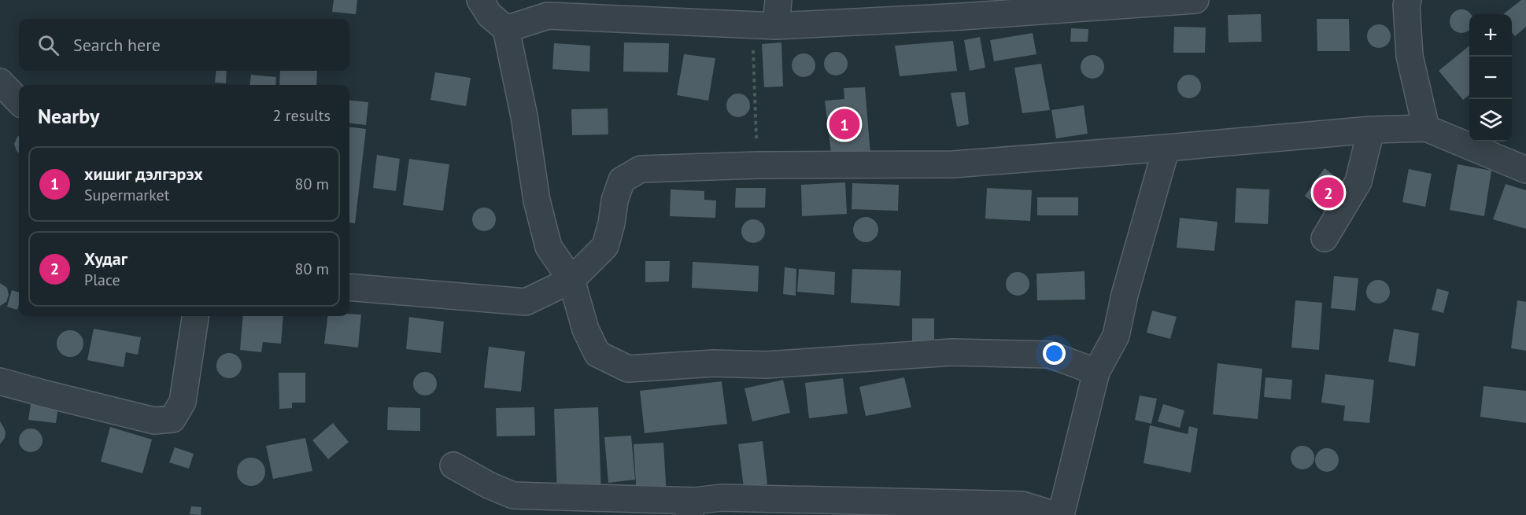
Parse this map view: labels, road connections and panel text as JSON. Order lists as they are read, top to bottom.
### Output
{
  "page": {
    "map_buttons": ["+", "−"],
    "search": "Search here",
    "heading": ["Nearby", "2 results"],
    "pins": ["1", "2"],
    "list": [
      {
        "mark": "1",
        "name": "хишиг дэлгэрэх",
        "note": "Supermarket",
        "value": "80 m"
      },
      {
        "mark": "2",
        "name": "Худаг",
        "note": "Place",
        "value": "80 m"
      }
    ]
  }
}
